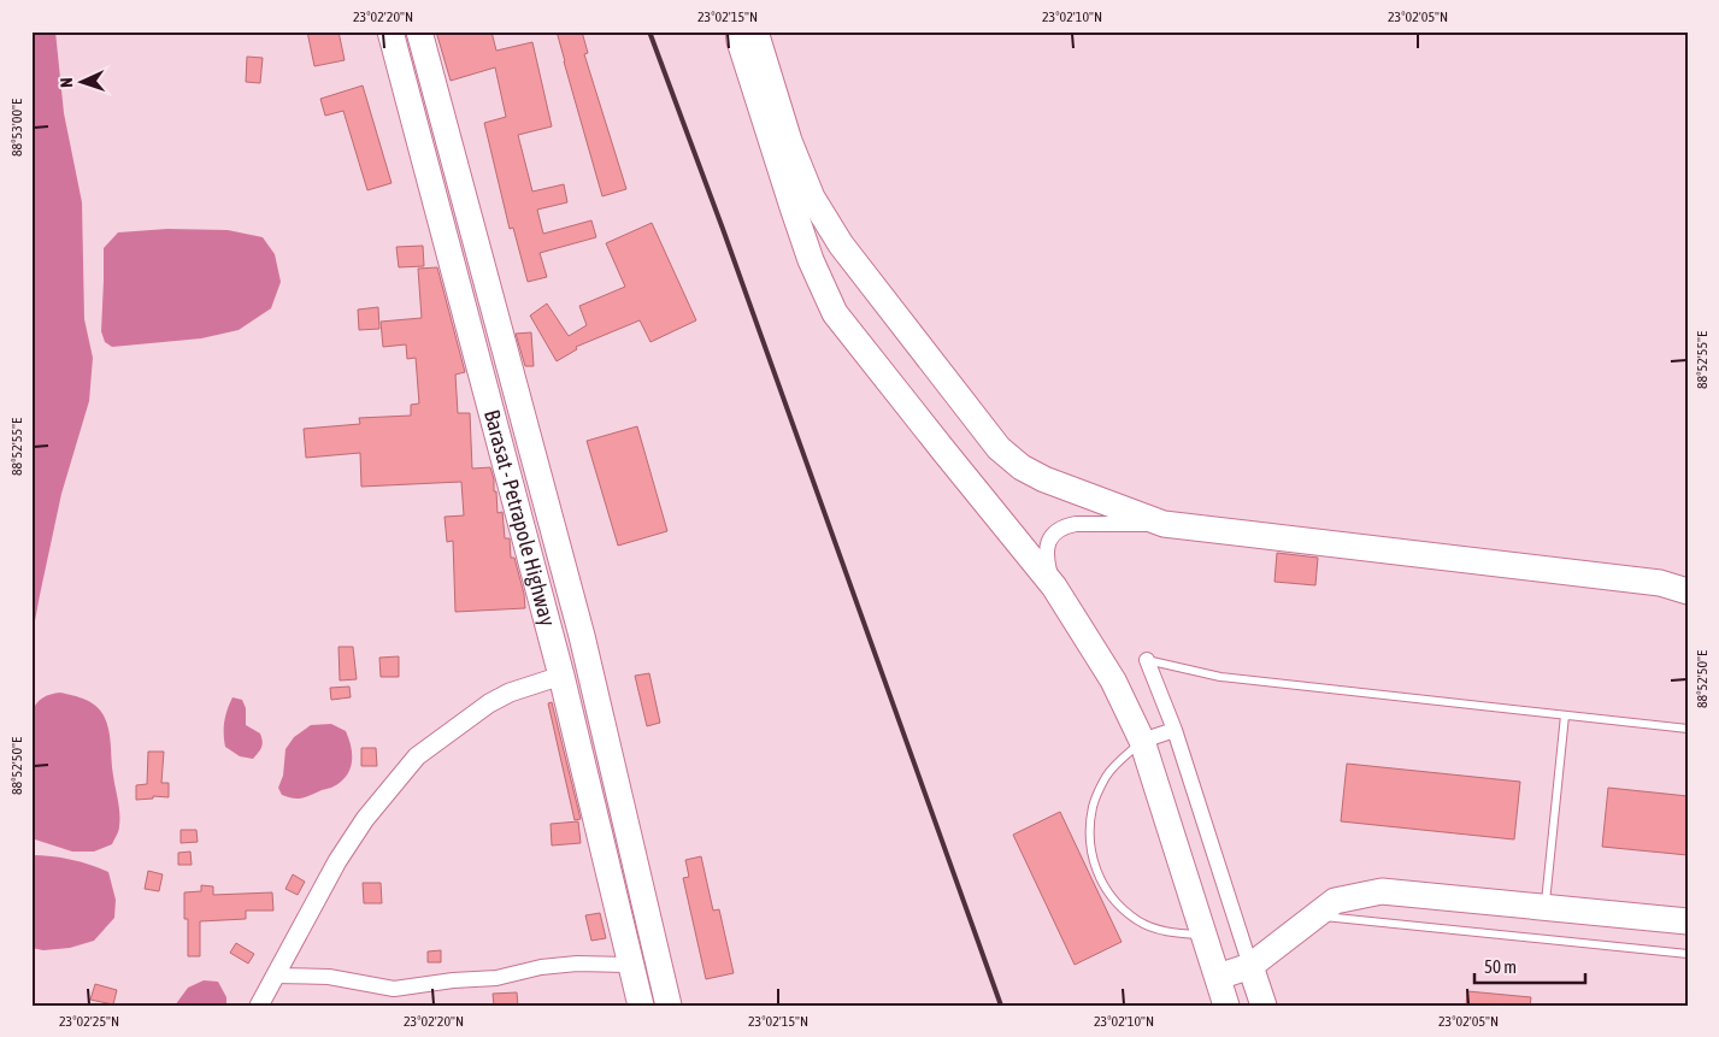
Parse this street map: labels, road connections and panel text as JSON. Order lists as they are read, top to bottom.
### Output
{
  "streets": {
    "highway": ["Barasat - Petrapole Highway"]
  },
  "scale_bar": "50 m",
  "north": "left",
  "coordinates": [
    "23°02'20\"N",
    "23°02'15\"N",
    "23°02'10\"N",
    "23°02'05\"N",
    "88°53'00\"E",
    "88°52'55\"E",
    "88°52'50\"E",
    "23°02'25\"N"
  ]
}
